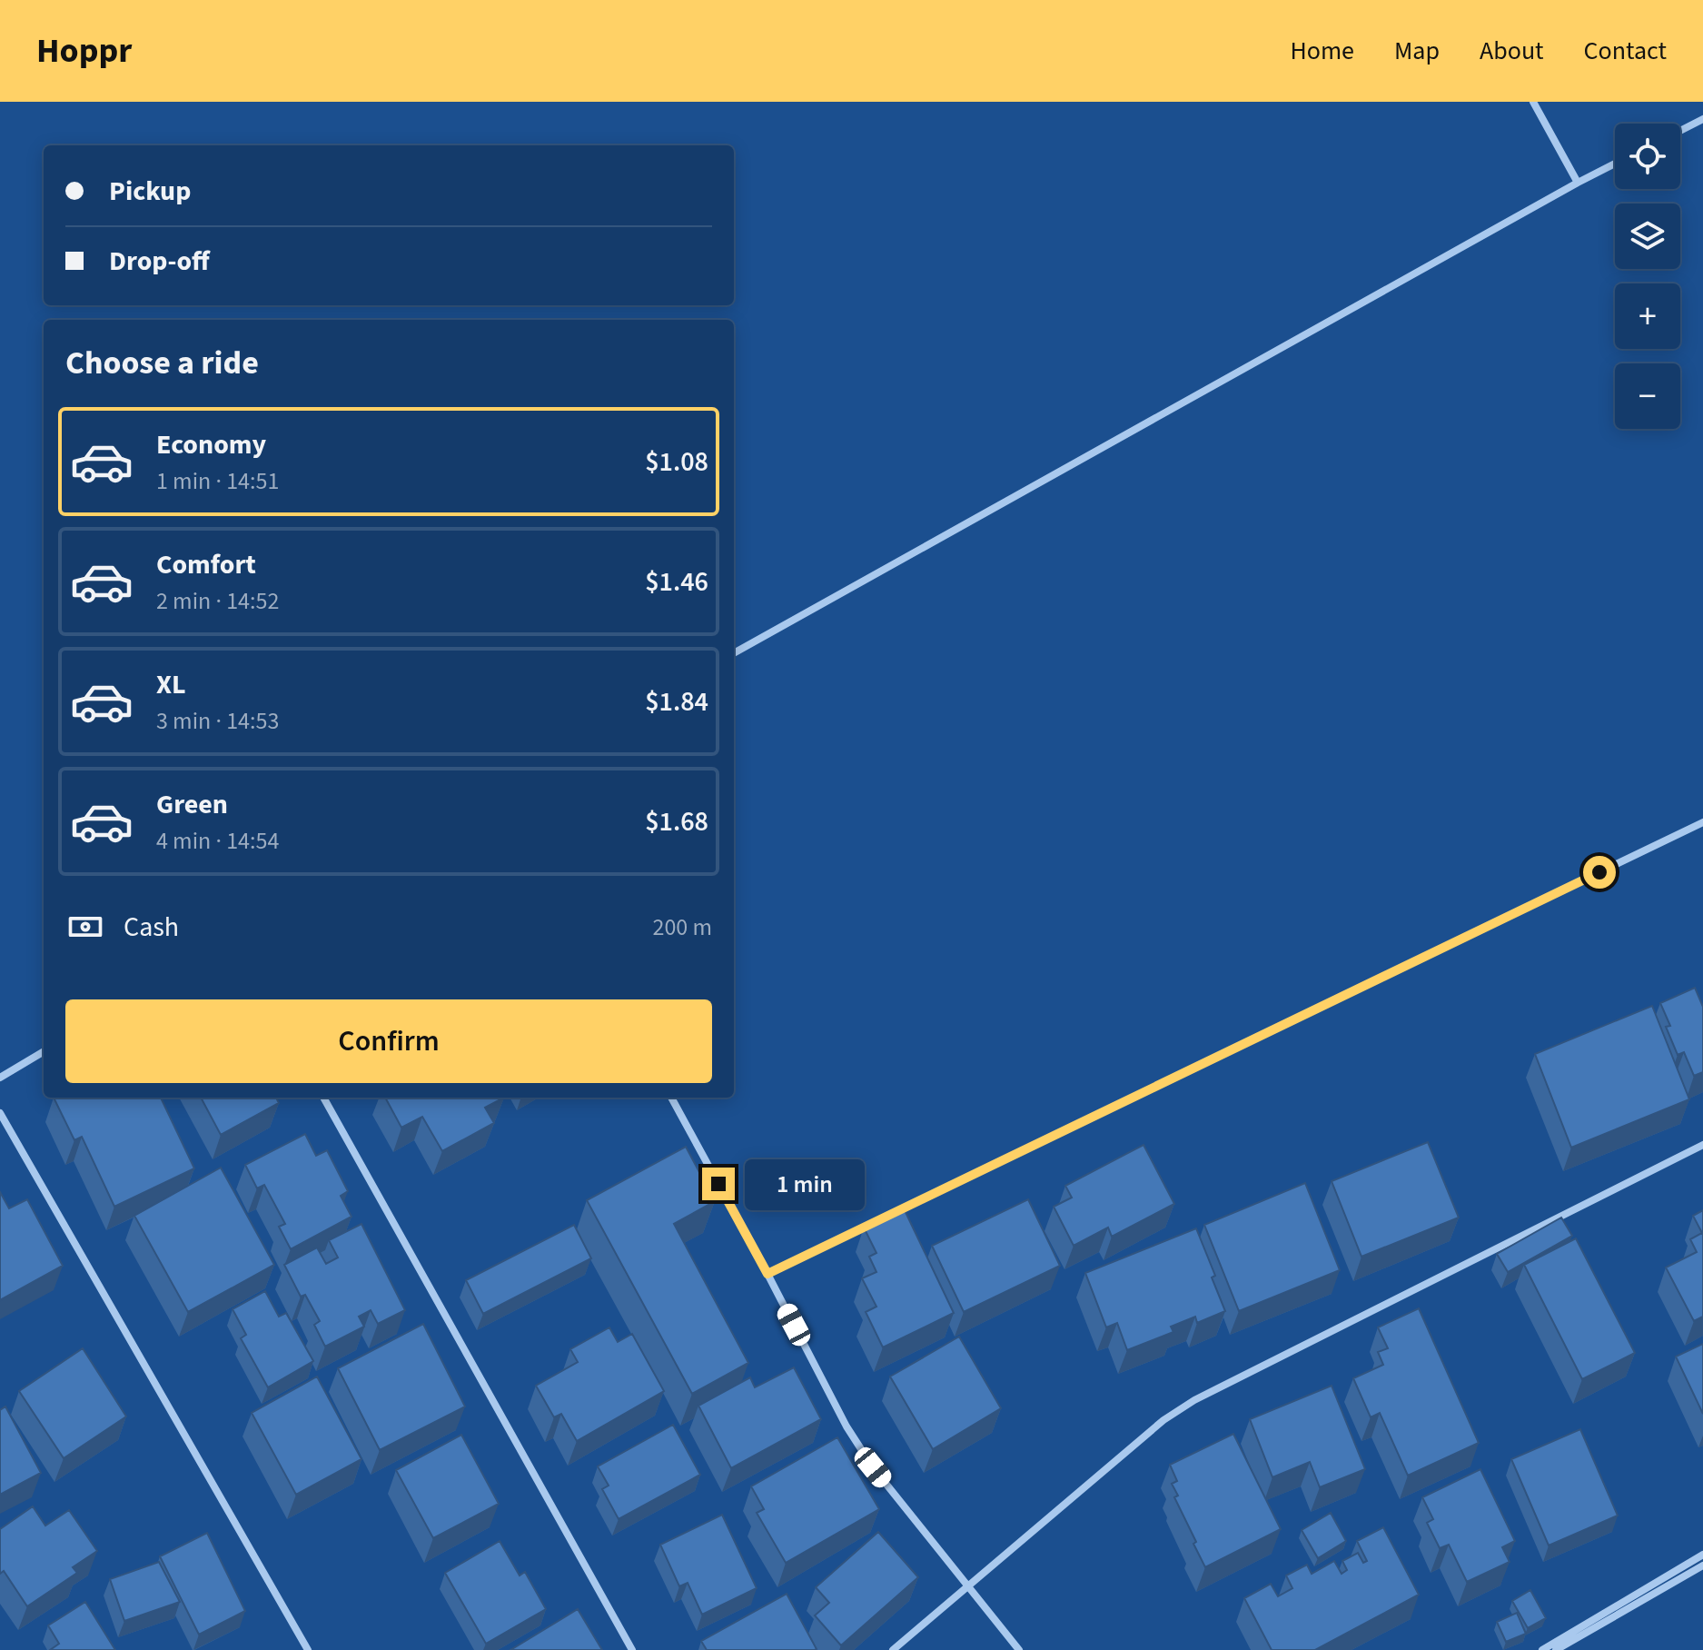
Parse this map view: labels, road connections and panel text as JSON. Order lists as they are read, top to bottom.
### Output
{
  "page": {
    "header": "Hoppr",
    "nav": [
      "Home",
      "Map",
      "About",
      "Contact"
    ],
    "map_buttons": ["+", "−"],
    "banner": ["Pickup", "Drop-off"],
    "heading": "Choose a ride",
    "list": [
      {
        "name": "Economy",
        "note": "1 min · 14:51",
        "value": "$1.08"
      },
      {
        "name": "Comfort",
        "note": "2 min · 14:52",
        "value": "$1.46"
      },
      {
        "name": "XL",
        "note": "3 min · 14:53",
        "value": "$1.84"
      },
      {
        "name": "Green",
        "note": "4 min · 14:54",
        "value": "$1.68"
      }
    ],
    "pay": ["Cash", "200 m"],
    "buttons": "Confirm",
    "bubble": "1 min"
  }
}
